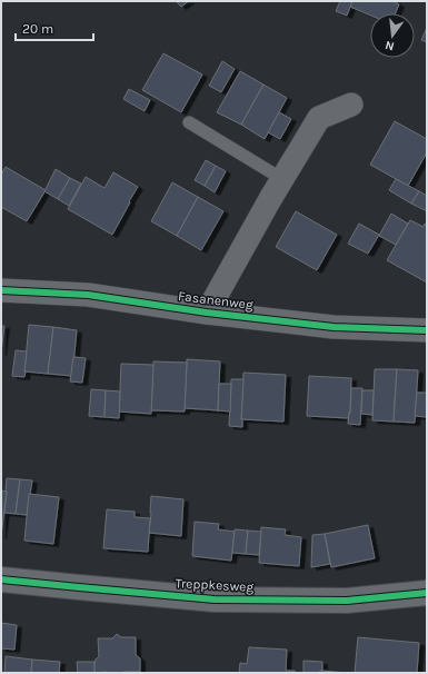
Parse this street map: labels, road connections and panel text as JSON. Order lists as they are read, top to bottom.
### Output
{
  "streets": {
    "street": ["Fasanenweg", "Treppkesweg"]
  },
  "scale_bar": "20 m",
  "north": "bottom"
}
